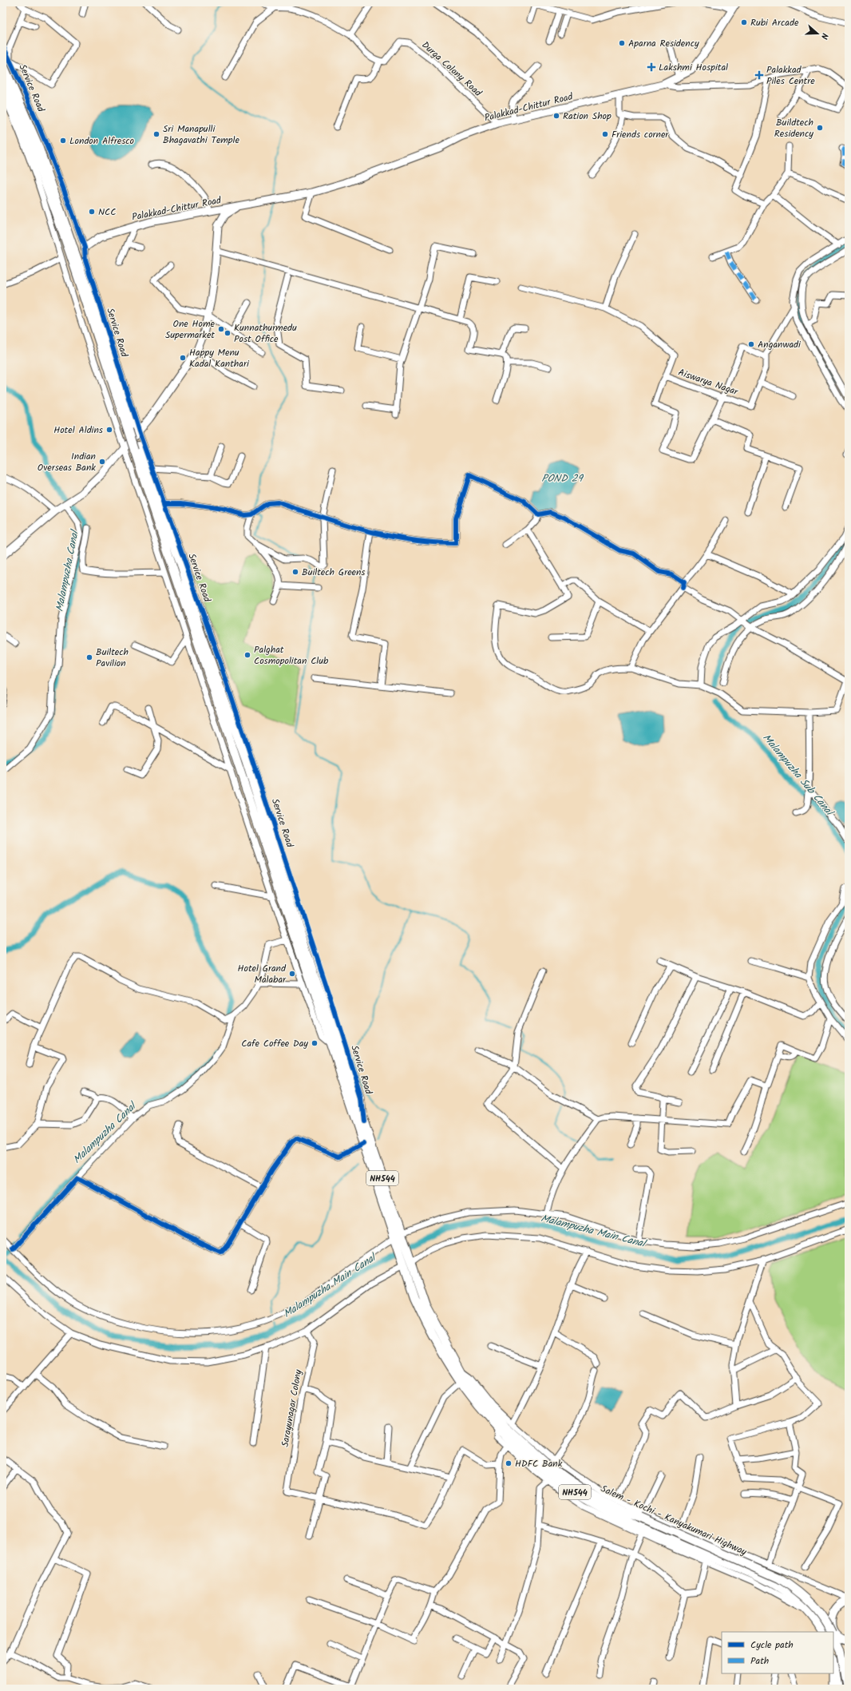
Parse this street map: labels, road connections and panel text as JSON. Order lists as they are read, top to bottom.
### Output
{
  "streets": {
    "highway": ["NH544", "Salem - Kochi - Kanyakumari Highway"],
    "main road": ["Palakkad-Chittur Road"],
    "street": [
      "Durga Colony Road",
      "Service Road",
      "Aiswarya Nagar",
      "Sarayunagar Colony"
    ]
  },
  "crossings": [
    ["Durga Colony Road", "Palakkad-Chittur Road"],
    ["Service Road", "Palakkad-Chittur Road"],
    ["Service Road", "NH544"],
    ["Palakkad-Chittur Road", "NH544"],
    ["NH544", "Salem - Kochi - Kanyakumari Highway"]
  ],
  "water": [
    "POND 29",
    "Malampuzha Canal",
    "Malampuzha Sub Canal",
    "Malampuzha Main Canal"
  ],
  "places": {
    "other": [
      "Rubi Arcade",
      "Aparna Residency",
      "Ration Shop",
      "Buildtech Residency",
      "Sri Manapulli Bhagavathi Temple",
      "Friends corner",
      "London Alfresco",
      "NCC",
      "One Home Supermarket",
      "Kunnathurmedu Post Office",
      "Anganwadi",
      "Happy Menu Kadal Kanthari",
      "Hotel Aldins",
      "Indian Overseas Bank",
      "Builtech Greens",
      "Palghat Cosmopolitan Club",
      "Builtech Pavilion",
      "Hotel Grand Malabar",
      "Cafe Coffee Day",
      "HDFC Bank"
    ],
    "health": ["Lakshmi Hospital", "Palakkad Piles Centre"]
  },
  "legend": ["Cycle path", "Path"],
  "north": "right"
}
